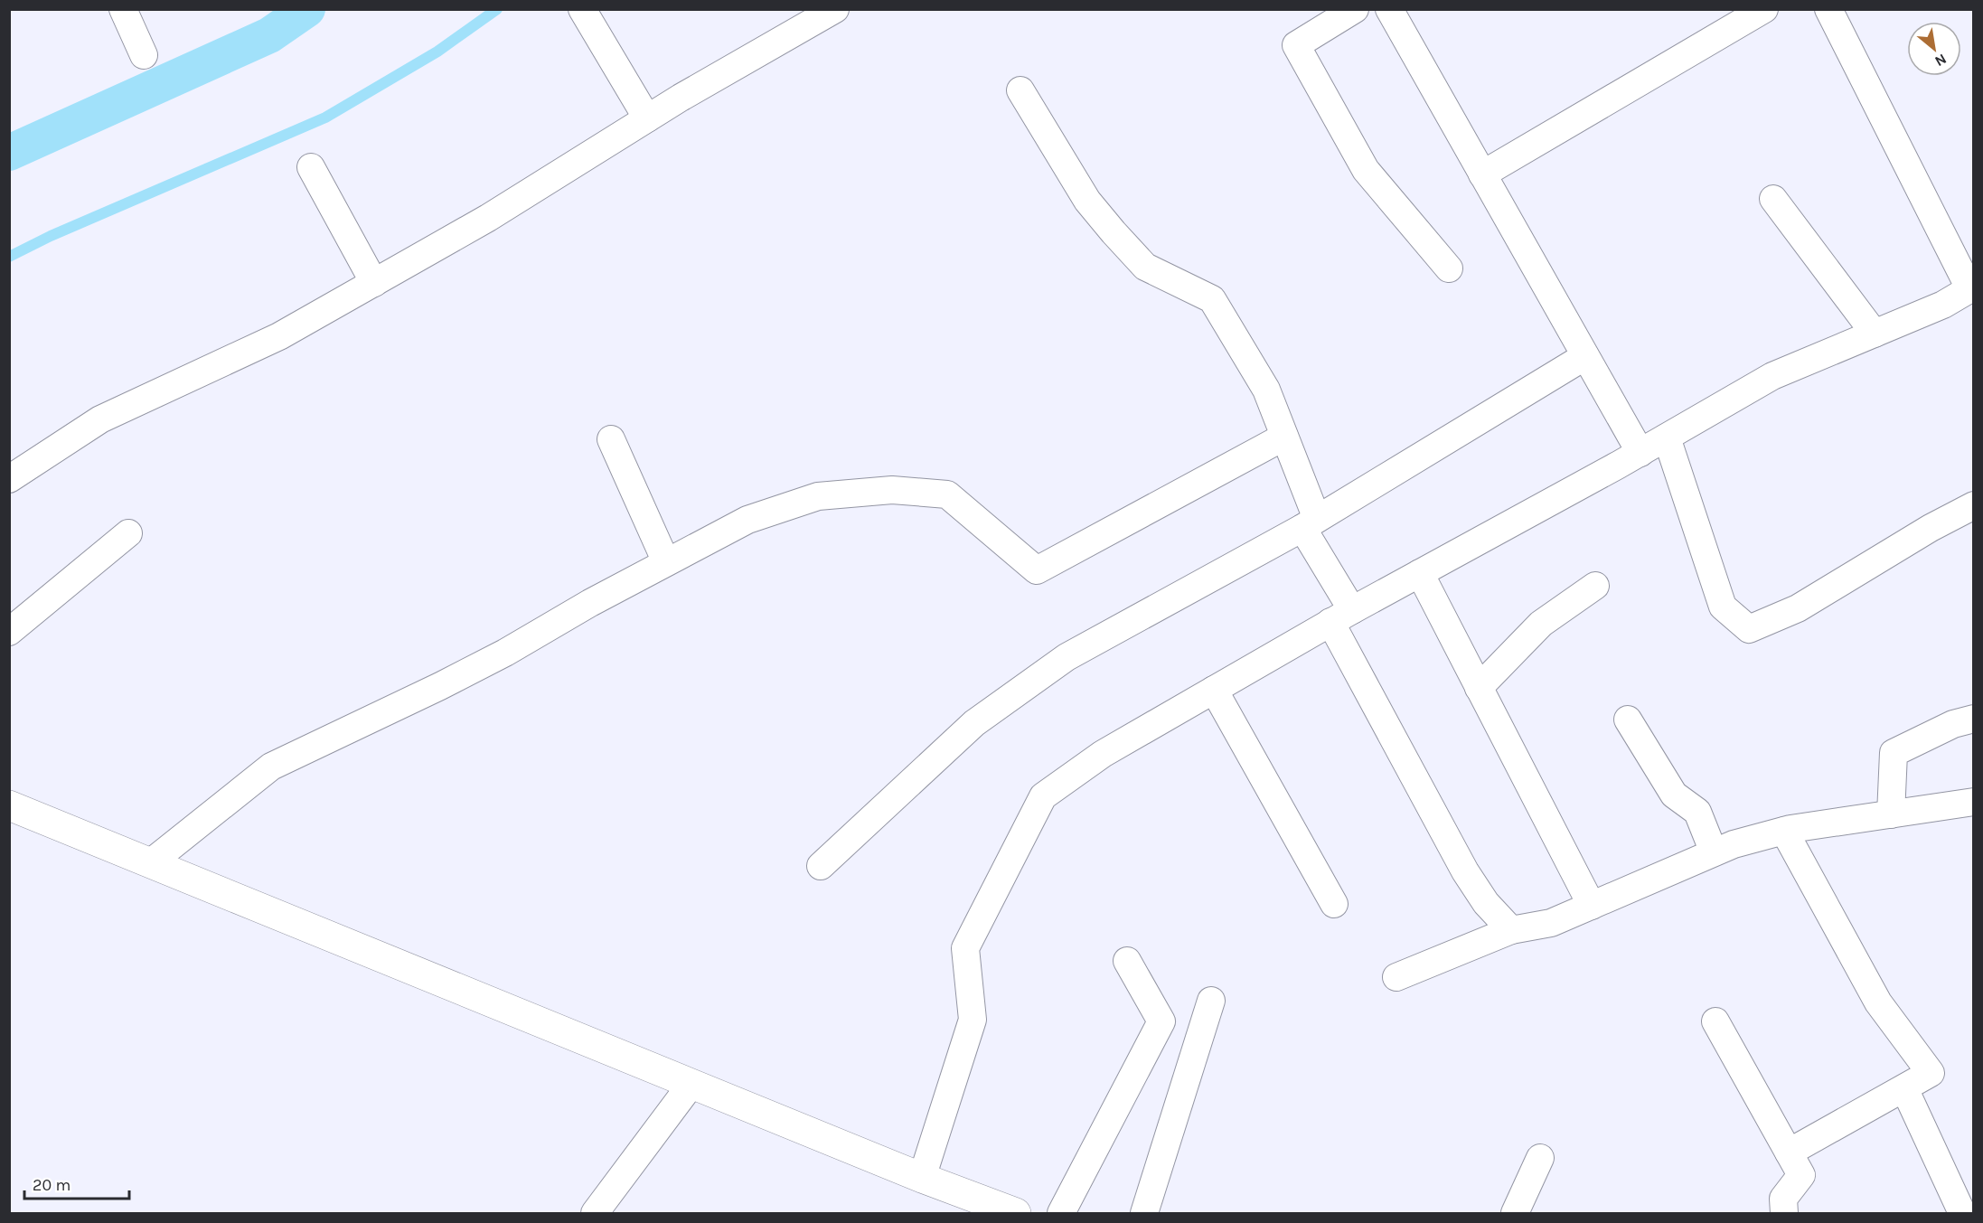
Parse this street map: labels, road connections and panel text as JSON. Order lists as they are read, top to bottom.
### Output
{
  "scale_bar": "20 m",
  "north": "bottom right"
}
